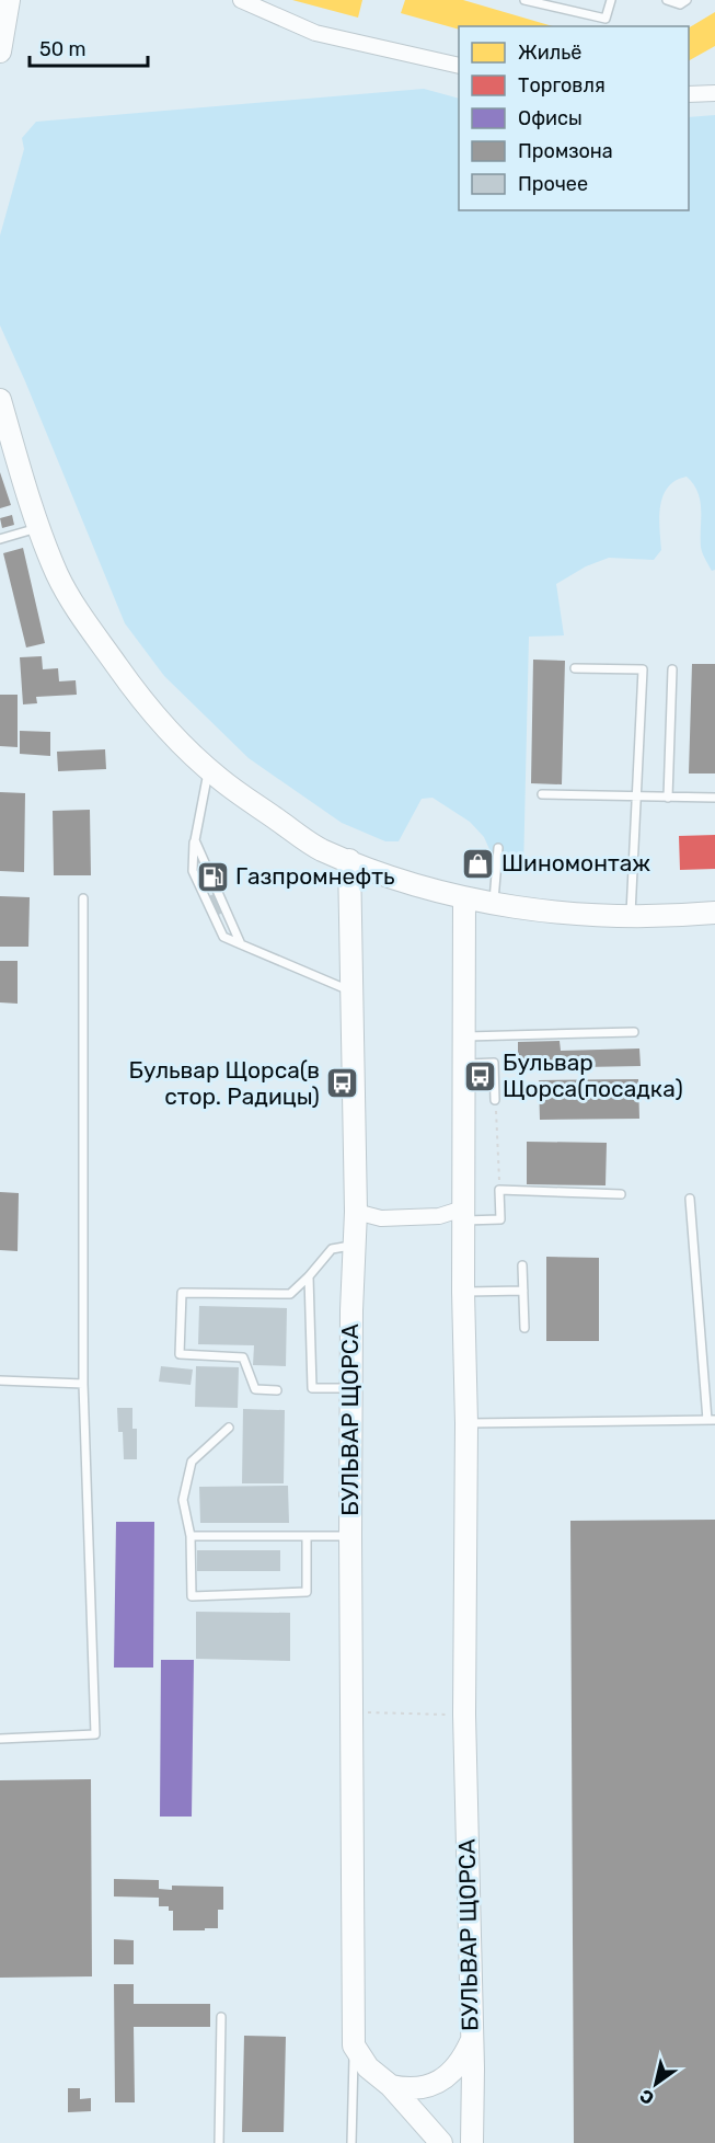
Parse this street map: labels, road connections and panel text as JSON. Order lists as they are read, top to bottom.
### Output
{
  "streets": {
    "street": ["БУЛЬВАР ЩОРСА"]
  },
  "places": {
    "shop": ["Шиномонтаж"],
    "fuel station": ["Газпромнефть"],
    "bus stop": ["Бульвар Щорса(посадка)", "Бульвар Щорса(в стор. Радицы)"]
  },
  "legend": [
    "Жильё",
    "Торговля",
    "Офисы",
    "Промзона",
    "Прочее"
  ],
  "scale_bar": "50 m",
  "north": "bottom left"
}
